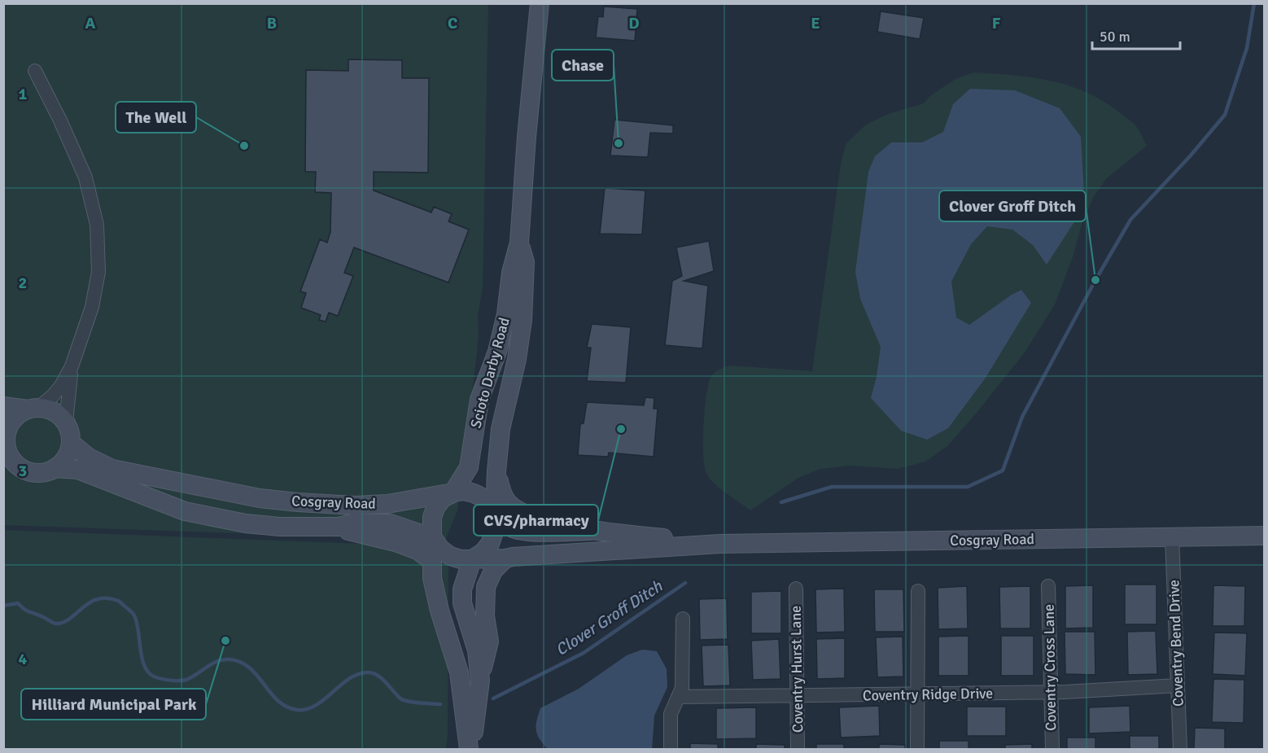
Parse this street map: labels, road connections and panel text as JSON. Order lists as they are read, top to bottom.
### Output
{
  "streets": {
    "main road": ["Scioto Darby Road", "Cosgray Road"],
    "street": [
      "Coventry Bend Drive",
      "Coventry Cross Lane",
      "Coventry Hurst Lane",
      "Coventry Ridge Drive"
    ]
  },
  "crossings": [
    ["Scioto Darby Road", "Cosgray Road"],
    ["Cosgray Road", "Coventry Bend Drive"],
    ["Coventry Bend Drive", "Coventry Ridge Drive"],
    ["Coventry Cross Lane", "Coventry Ridge Drive"],
    ["Coventry Hurst Lane", "Coventry Ridge Drive"]
  ],
  "water": ["Clover Groff Ditch"],
  "places": [
    "Chase",
    "The Well",
    "Clover Groff Ditch",
    "CVS/pharmacy",
    "Hilliard Municipal Park"
  ],
  "scale_bar": "50 m",
  "grid": {
    "columns": [
      "A",
      "B",
      "C",
      "D",
      "E",
      "F"
    ],
    "rows": [
      "1",
      "2",
      "3",
      "4"
    ]
  }
}
